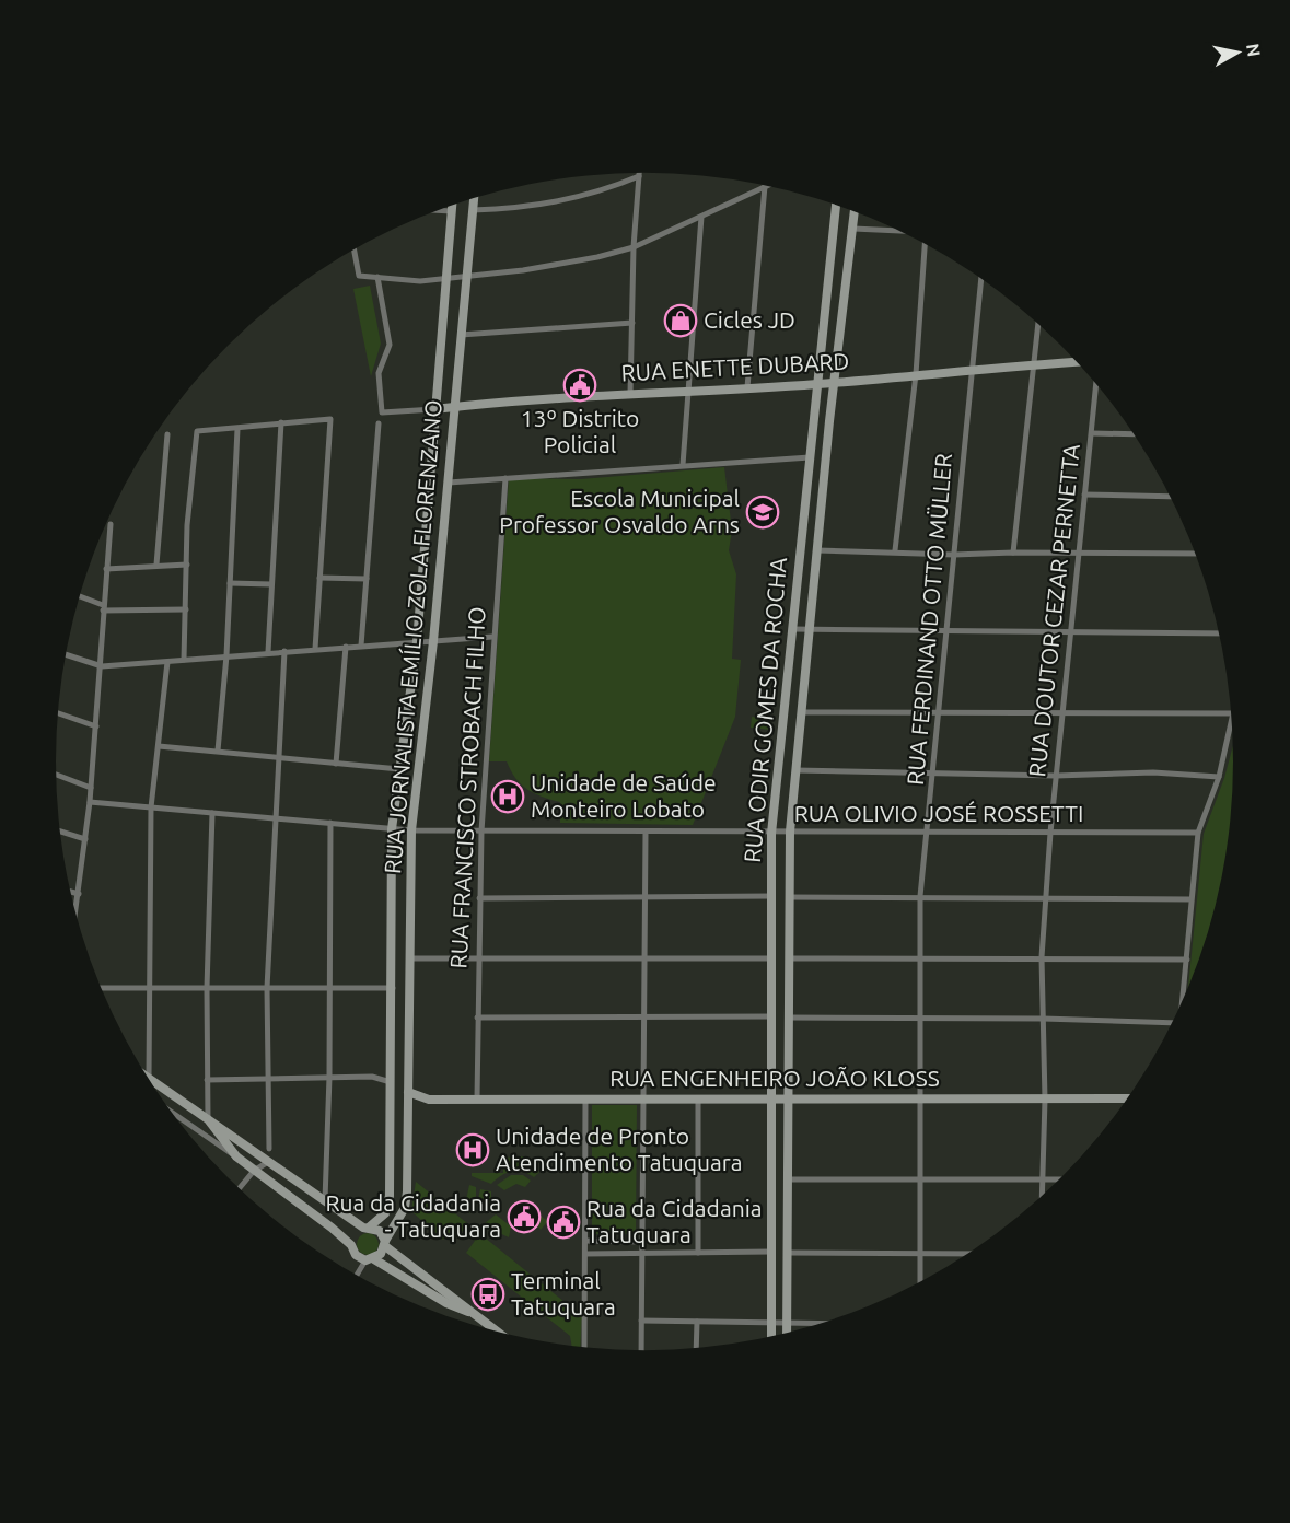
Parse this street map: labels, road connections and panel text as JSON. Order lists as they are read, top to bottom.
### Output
{
  "streets": {
    "street": [
      "RUA ENETTE DUBARD",
      "RUA DOUTOR CEZAR PERNETTA",
      "RUA FERDINAND OTTO MÜLLER",
      "RUA JORNALISTA EMÍLIO ZOLA FLORENZANO",
      "RUA ODIR GOMES DA ROCHA",
      "RUA FRANCISCO STROBACH FILHO",
      "RUA OLIVIO JOSÉ ROSSETTI",
      "RUA ENGENHEIRO JOÃO KLOSS"
    ]
  },
  "crossings": [
    ["RUA ENETTE DUBARD", "RUA FERDINAND OTTO MÜLLER"],
    ["RUA ENETTE DUBARD", "RUA JORNALISTA EMÍLIO ZOLA FLORENZANO"],
    ["RUA ENETTE DUBARD", "RUA ODIR GOMES DA ROCHA"],
    ["RUA DOUTOR CEZAR PERNETTA", "RUA OLIVIO JOSÉ ROSSETTI"],
    ["RUA DOUTOR CEZAR PERNETTA", "RUA ENGENHEIRO JOÃO KLOSS"],
    ["RUA FERDINAND OTTO MÜLLER", "RUA OLIVIO JOSÉ ROSSETTI"],
    ["RUA FERDINAND OTTO MÜLLER", "RUA ENGENHEIRO JOÃO KLOSS"],
    ["RUA JORNALISTA EMÍLIO ZOLA FLORENZANO", "RUA OLIVIO JOSÉ ROSSETTI"],
    ["RUA JORNALISTA EMÍLIO ZOLA FLORENZANO", "RUA ENGENHEIRO JOÃO KLOSS"],
    ["RUA ODIR GOMES DA ROCHA", "RUA OLIVIO JOSÉ ROSSETTI"],
    ["RUA ODIR GOMES DA ROCHA", "RUA ENGENHEIRO JOÃO KLOSS"],
    ["RUA FRANCISCO STROBACH FILHO", "RUA OLIVIO JOSÉ ROSSETTI"],
    ["RUA FRANCISCO STROBACH FILHO", "RUA ENGENHEIRO JOÃO KLOSS"]
  ],
  "places": {
    "shop": ["Cicles JD"],
    "public building": ["13º Distrito Policial", "Rua da Cidadania - Tatuquara", "Rua da Cidadania Tatuquara"],
    "school or university": ["Escola Municipal Professor Osvaldo Arns"],
    "hospital": ["Unidade de Saúde Monteiro Lobato", "Unidade de Pronto Atendimento Tatuquara"],
    "bus stop": ["Terminal Tatuquara"]
  },
  "north": "right"
}
